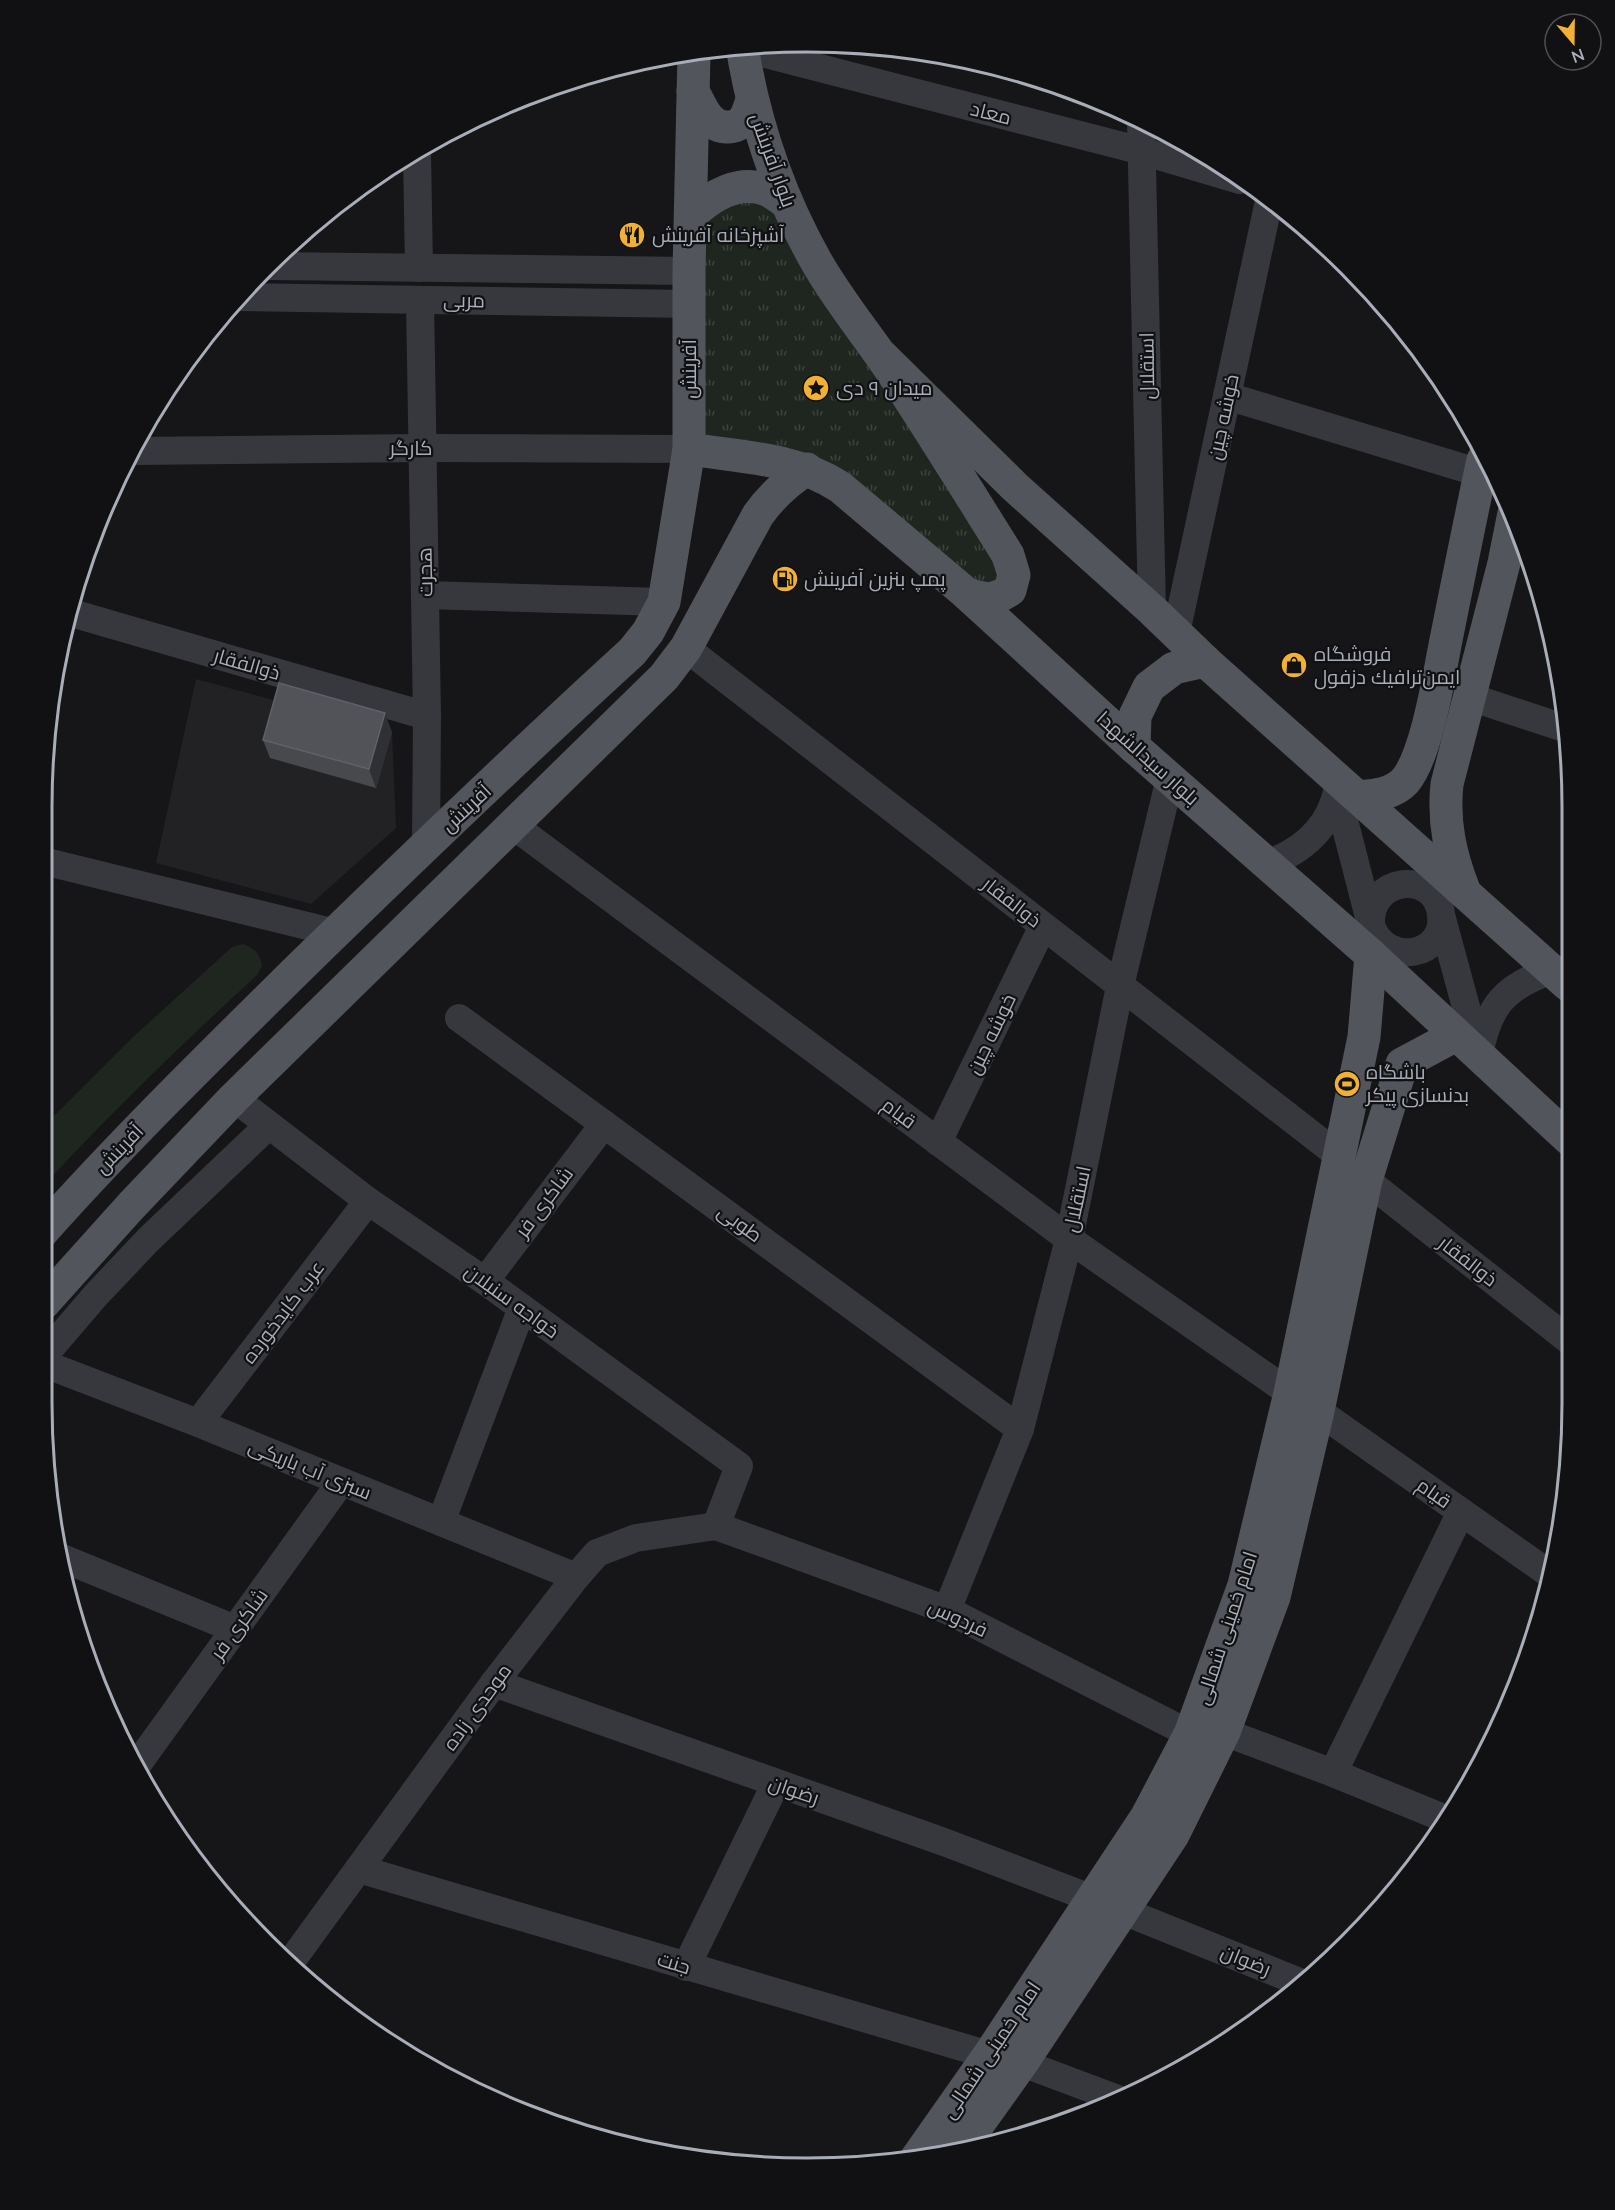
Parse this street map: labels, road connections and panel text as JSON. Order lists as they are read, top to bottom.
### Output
{
  "streets": {
    "main road": [
      "بلوار آفرینش",
      "آفرینش",
      "بلوار سیدالشهدا",
      "امام خمینی شمالی"
    ],
    "street": [
      "معاد",
      "مربی",
      "استقلال",
      "خوشه چین",
      "کارگر",
      "هجرت",
      "ذوالفقار",
      "قیام",
      "شاکری فر",
      "طوبی",
      "خواجه سنبلان",
      "عرب کایدخورده",
      "سبزی آب باریکی",
      "فردوس",
      "موحدی زاده",
      "رضوان",
      "جنت"
    ]
  },
  "crossings": [
    ["معاد", "استقلال"],
    ["مربی", "آفرینش"],
    ["مربی", "هجرت"],
    ["استقلال", "ذوالفقار"],
    ["استقلال", "بلوار سیدالشهدا"],
    ["استقلال", "قیام"],
    ["استقلال", "طوبی"],
    ["استقلال", "فردوس"],
    ["آفرینش", "کارگر"],
    ["آفرینش", "هجرت"],
    ["آفرینش", "بلوار سیدالشهدا"],
    ["خوشه چین", "ذوالفقار"],
    ["خوشه چین", "قیام"],
    ["کارگر", "هجرت"],
    ["کارگر", "بلوار سیدالشهدا"],
    ["هجرت", "ذوالفقار"],
    ["ذوالفقار", "امام خمینی شمالی"],
    ["بلوار سیدالشهدا", "امام خمینی شمالی"],
    ["قیام", "امام خمینی شمالی"],
    ["شاکری فر", "طوبی"],
    ["شاکری فر", "خواجه سنبلان"],
    ["شاکری فر", "سبزی آب باریکی"],
    ["خواجه سنبلان", "عرب کایدخورده"],
    ["خواجه سنبلان", "فردوس"],
    ["خواجه سنبلان", "موحدی زاده"],
    ["عرب کایدخورده", "سبزی آب باریکی"],
    ["سبزی آب باریکی", "موحدی زاده"],
    ["فردوس", "امام خمینی شمالی"],
    ["فردوس", "موحدی زاده"],
    ["امام خمینی شمالی", "رضوان"],
    ["امام خمینی شمالی", "جنت"],
    ["موحدی زاده", "رضوان"],
    ["موحدی زاده", "جنت"]
  ],
  "places": {
    "restaurant": ["آشپزخانه آفرینش"],
    "place": ["میدان ۹ دی"],
    "fuel station": ["پمپ بنزین آفرینش"],
    "shop": ["فروشگاه ايمن‌ترافيك دزفول"],
    "sports": ["باشگاه بدنسازی پیکر"]
  },
  "north": "bottom"
}
